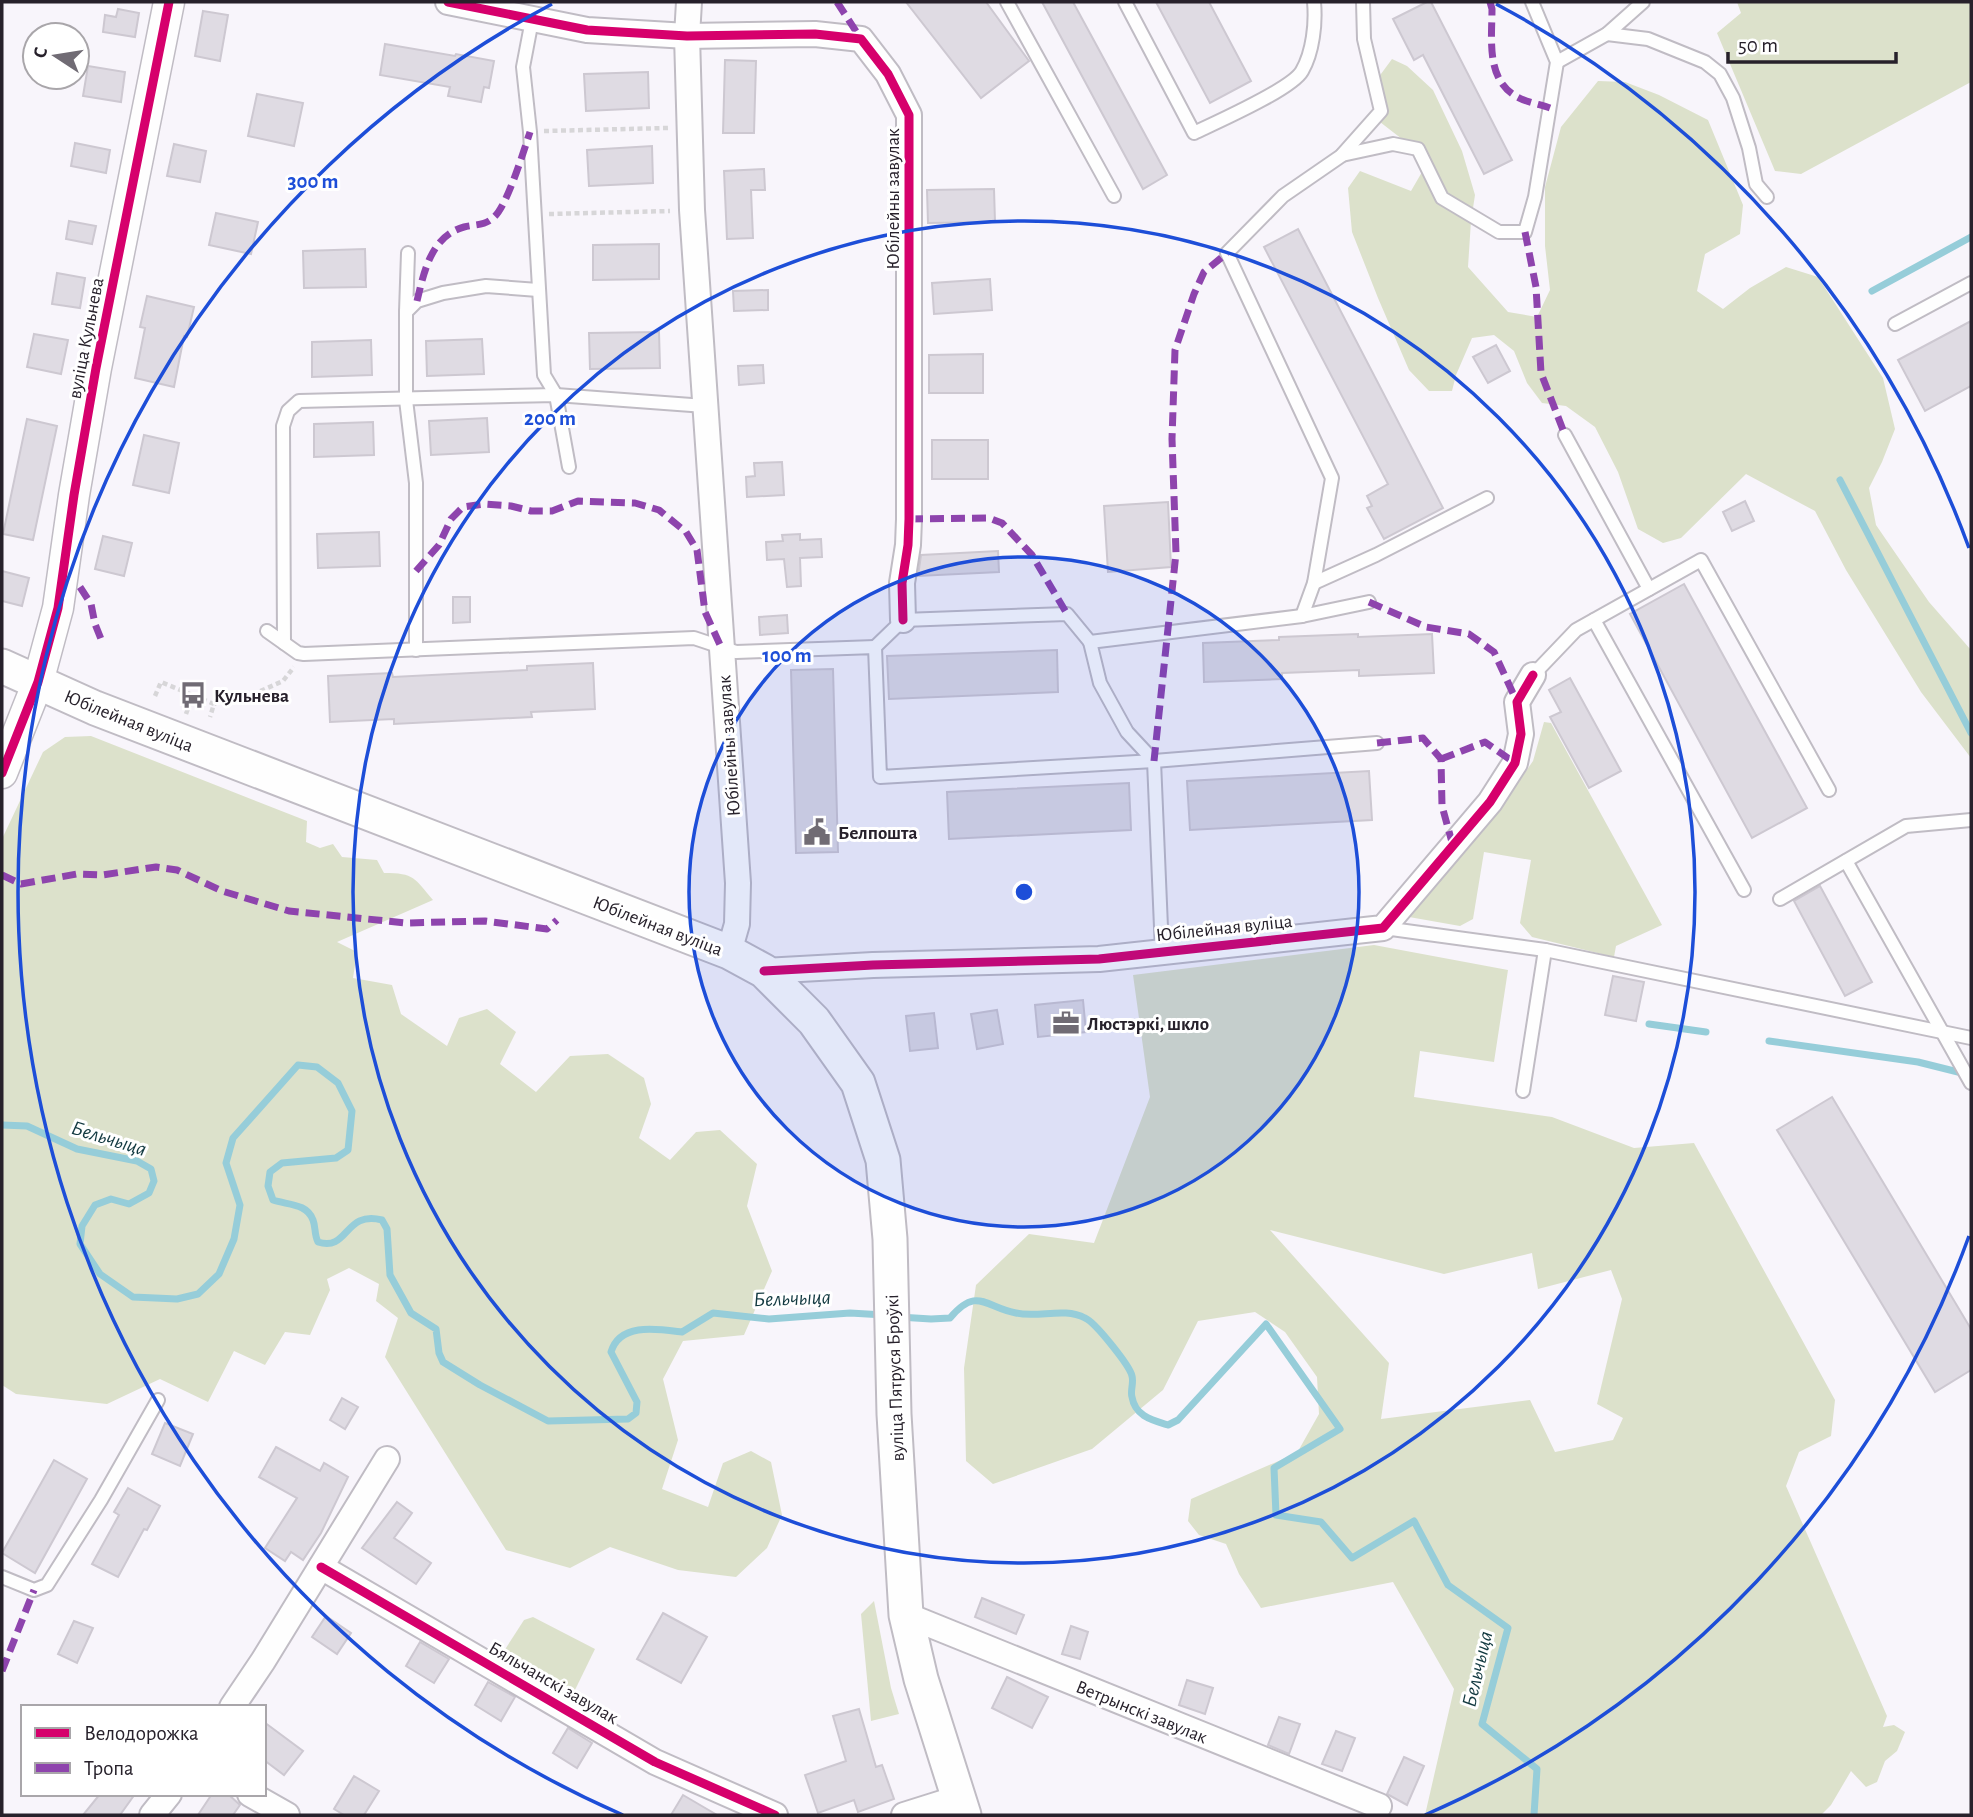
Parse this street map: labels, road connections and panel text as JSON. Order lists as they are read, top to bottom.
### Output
{
  "streets": {
    "main road": ["Юбілейная вуліца", "вуліца Пятруся Броўкі"],
    "street": [
      "Юбілейны завулак",
      "вуліца Кульнева",
      "Бяльчанскі завулак",
      "Ветрынскі завулак"
    ]
  },
  "crossings": [
    ["Юбілейны завулак", "Юбілейная вуліца"],
    ["вуліца Кульнева", "Юбілейная вуліца"],
    ["Юбілейная вуліца", "вуліца Пятруся Броўкі"],
    ["вуліца Пятруся Броўкі", "Ветрынскі завулак"]
  ],
  "water": ["Бельчыца"],
  "places": {
    "bus stop": ["Кульнева"],
    "public building": ["Белпошта"],
    "office": ["Люстэркі, шкло"]
  },
  "legend": ["Велодорожка", "Тропа"],
  "scale_bar": "50 m",
  "north": "left",
  "rings": ["300 m", "200 m", "100 m"]
}
